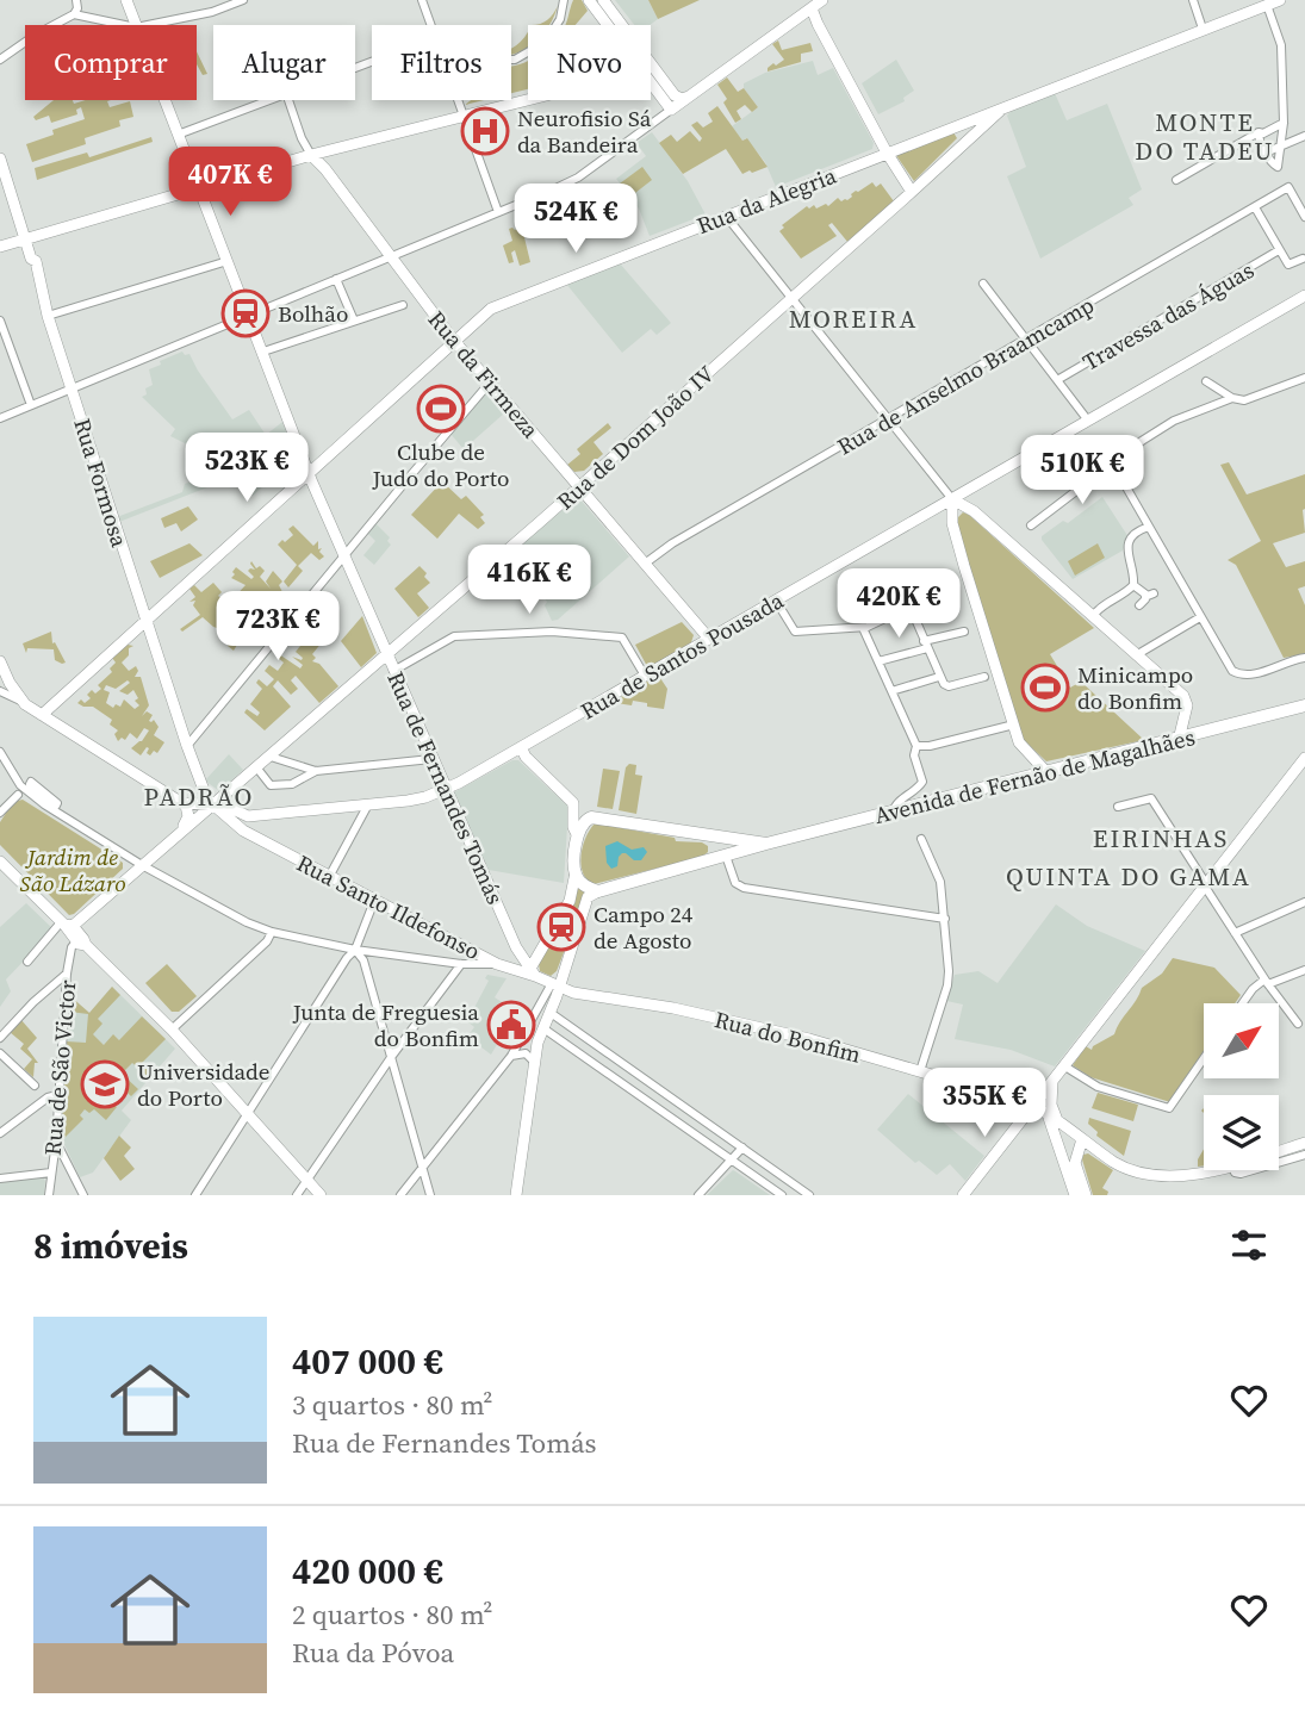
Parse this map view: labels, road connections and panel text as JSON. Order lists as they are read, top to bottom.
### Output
{
  "streets": {
    "main road": ["Avenida de Fernão de Magalhães"],
    "street": [
      "Rua da Alegria",
      "Travessa das Águas",
      "Rua da Firmeza",
      "Rua de Anselmo Braamcamp",
      "Rua de Dom João IV",
      "Rua Formosa",
      "Rua de Santos Pousada",
      "Rua de Fernandes Tomás",
      "Rua Santo Ildefonso",
      "Rua do Bonfim",
      "Rua de São Victor"
    ]
  },
  "crossings": [
    ["Rua da Alegria", "Rua da Firmeza"],
    ["Rua da Alegria", "Rua de Dom João IV"],
    ["Rua da Alegria", "Rua Formosa"],
    ["Rua da Alegria", "Rua de Fernandes Tomás"],
    ["Rua da Firmeza", "Rua de Anselmo Braamcamp"],
    ["Rua da Firmeza", "Rua de Dom João IV"],
    ["Rua da Firmeza", "Rua de Santos Pousada"],
    ["Rua de Dom João IV", "Rua Formosa"],
    ["Rua de Dom João IV", "Rua de Fernandes Tomás"],
    ["Rua de Dom João IV", "Rua Santo Ildefonso"],
    ["Rua Formosa", "Rua Santo Ildefonso"],
    ["Rua de Santos Pousada", "Rua de Fernandes Tomás"],
    ["Rua de Fernandes Tomás", "Rua Santo Ildefonso"]
  ],
  "districts": [
    "MONTE DO TADEU",
    "MOREIRA",
    "PADRÃO",
    "EIRINHAS",
    "QUINTA DO GAMA"
  ],
  "parks": ["Jardim de São Lázaro"],
  "places": {
    "hospital": ["Neurofisio Sá da Bandeira"],
    "station": ["Bolhão", "Campo 24 de Agosto"],
    "sports": ["Clube de Judo do Porto", "Minicampo do Bonfim"],
    "public building": ["Junta de Freguesia do Bonfim"],
    "school or university": ["Universidade do Porto"]
  },
  "north": "top right",
  "page": {
    "chip": [
      "Comprar",
      "Alugar",
      "Filtros",
      "Novo"
    ],
    "price": [
      "407K €",
      "524K €",
      "523K €",
      "510K €",
      "416K €",
      "420K €",
      "723K €",
      "355K €"
    ],
    "heading": "8 imóveis",
    "list": [
      {
        "name": "407 000 €",
        "note": "3 quartos · 80 m² · Rua de Fernandes Tomás"
      },
      {
        "name": "420 000 €",
        "note": "2 quartos · 80 m² · Rua da Póvoa"
      }
    ]
  }
}
